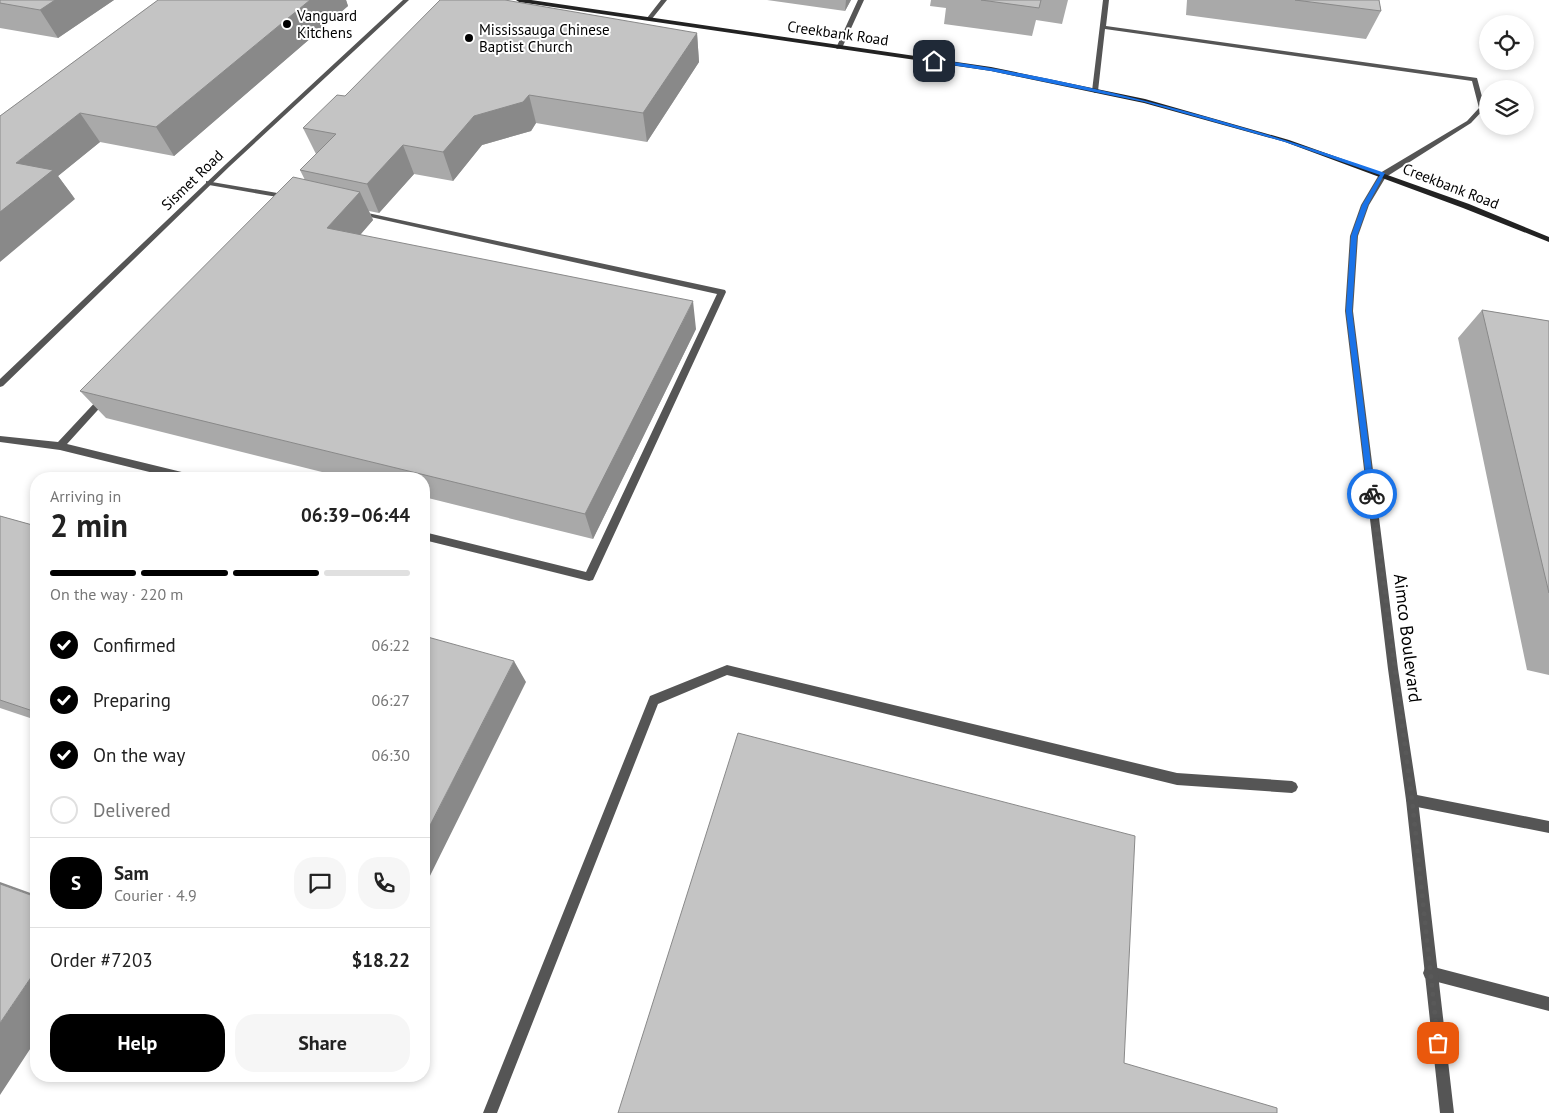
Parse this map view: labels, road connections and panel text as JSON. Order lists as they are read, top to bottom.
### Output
{
  "streets": {
    "street": ["Creekbank Road", "Sismet Road", "Aimco Boulevard"]
  },
  "crossings": [
    ["Creekbank Road", "Aimco Boulevard"]
  ],
  "places": ["Vanguard Kitchens", "Mississauga Chinese Baptist Church"],
  "page": {
    "heading": ["2 min", "Arriving in", "06:39–06:44"],
    "panel": [
      "Sam",
      "Courier · 4.9",
      "Order #7203",
      "$18.22"
    ],
    "bar": "On the way · 220 m",
    "list": [
      ["Confirmed", "06:22"],
      ["Preparing", "06:27"],
      ["On the way", "06:30"],
      "Delivered"
    ],
    "round": "S",
    "buttons": ["Help", "Share"]
  }
}
